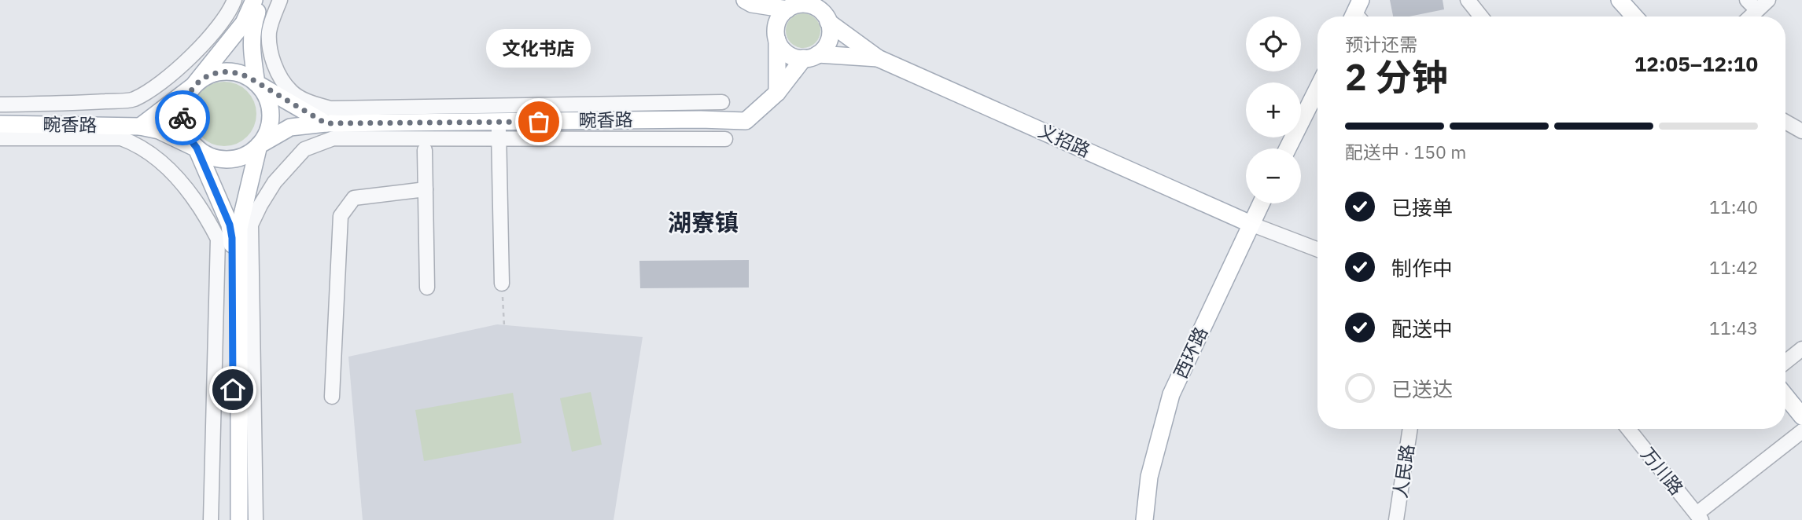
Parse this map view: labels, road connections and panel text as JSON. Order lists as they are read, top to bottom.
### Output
{
  "streets": {
    "main road": ["畹香路", "义招路", "西环路"],
    "street": ["人民路", "万川路"]
  },
  "crossings": [
    ["义招路", "西环路"]
  ],
  "districts": ["湖寮镇"],
  "places": ["文化书店"],
  "page": {
    "map_buttons": ["+", "−"],
    "heading": ["2 分钟", "预计还需", "12:05–12:10"],
    "bubble": "文化书店",
    "bar": "配送中 · 150 m",
    "list": [
      ["已接单", "11:40"],
      ["制作中", "11:42"],
      ["配送中", "11:43"],
      "已送达"
    ]
  }
}
